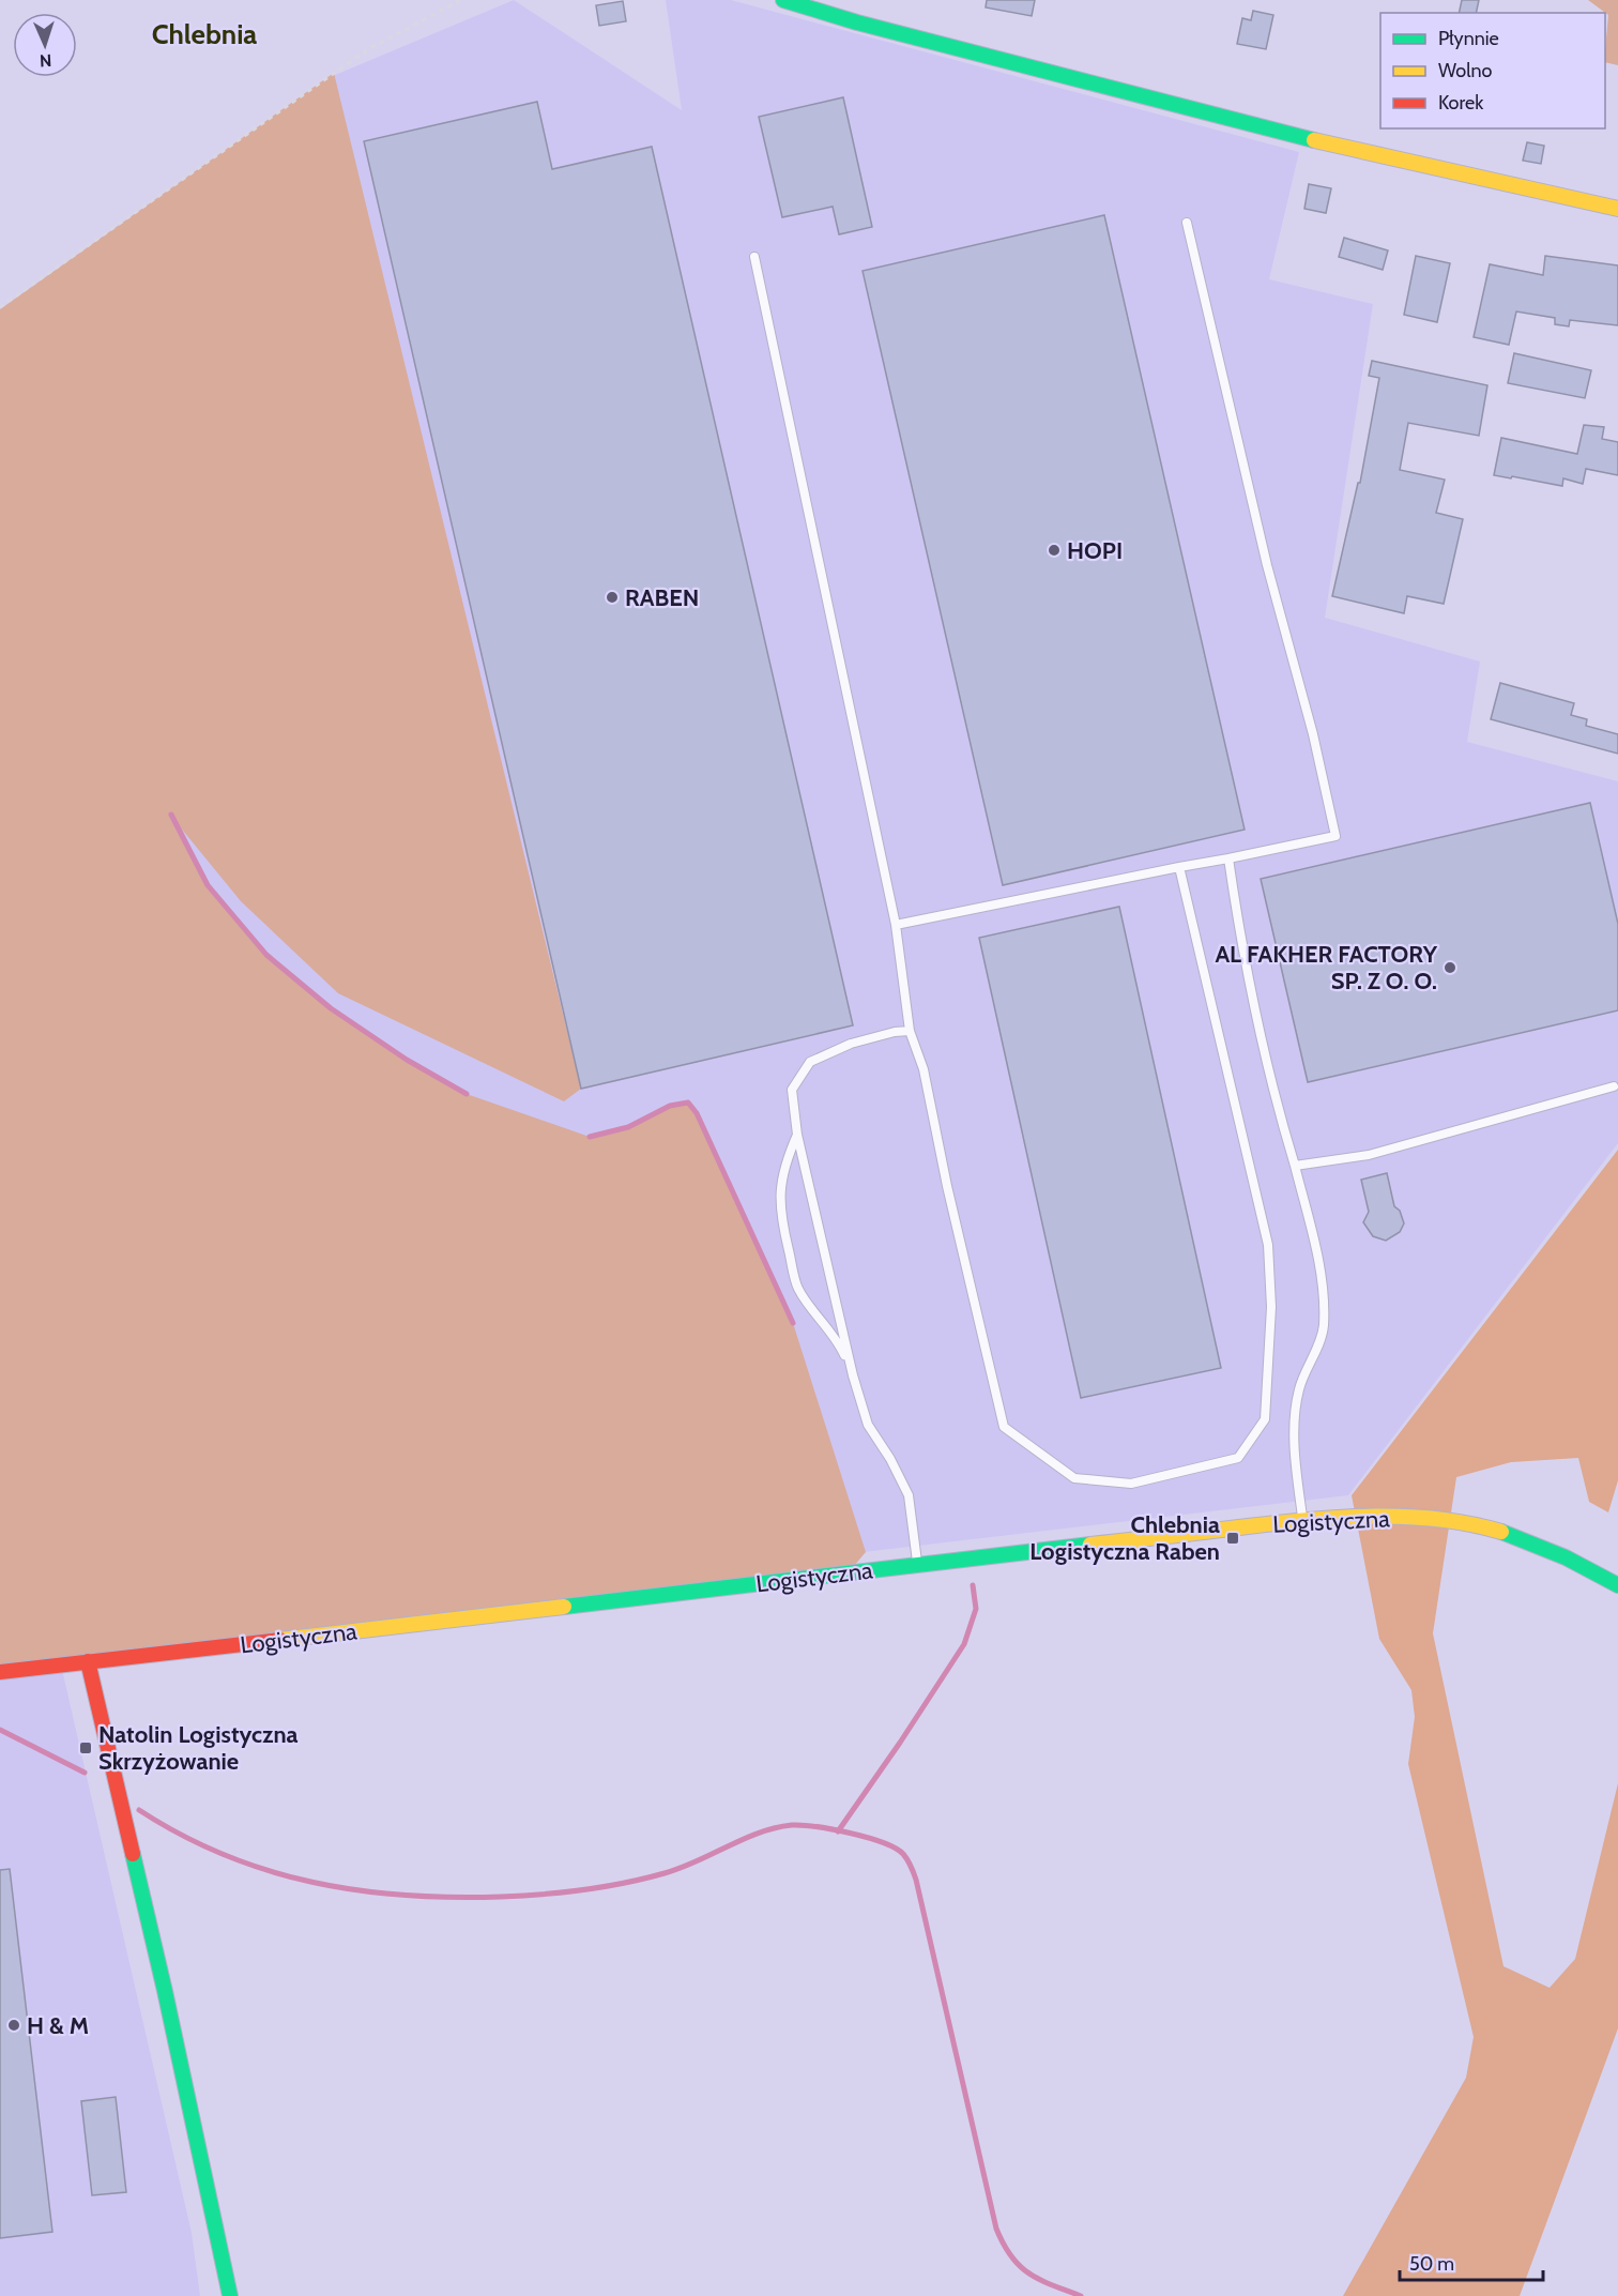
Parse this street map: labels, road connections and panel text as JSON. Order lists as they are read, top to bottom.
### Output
{
  "streets": {
    "street": ["Logistyczna"]
  },
  "districts": ["Chlebnia"],
  "places": {
    "other": [
      "HOPI",
      "RABEN",
      "AL FAKHER FACTORY SP. Z O. O.",
      "H & M"
    ],
    "transit": ["Chlebnia Logistyczna Raben", "Natolin Logistyczna Skrzyżowanie"]
  },
  "legend": ["Płynnie", "Wolno", "Korek"],
  "scale_bar": "50 m",
  "north": "bottom"
}
